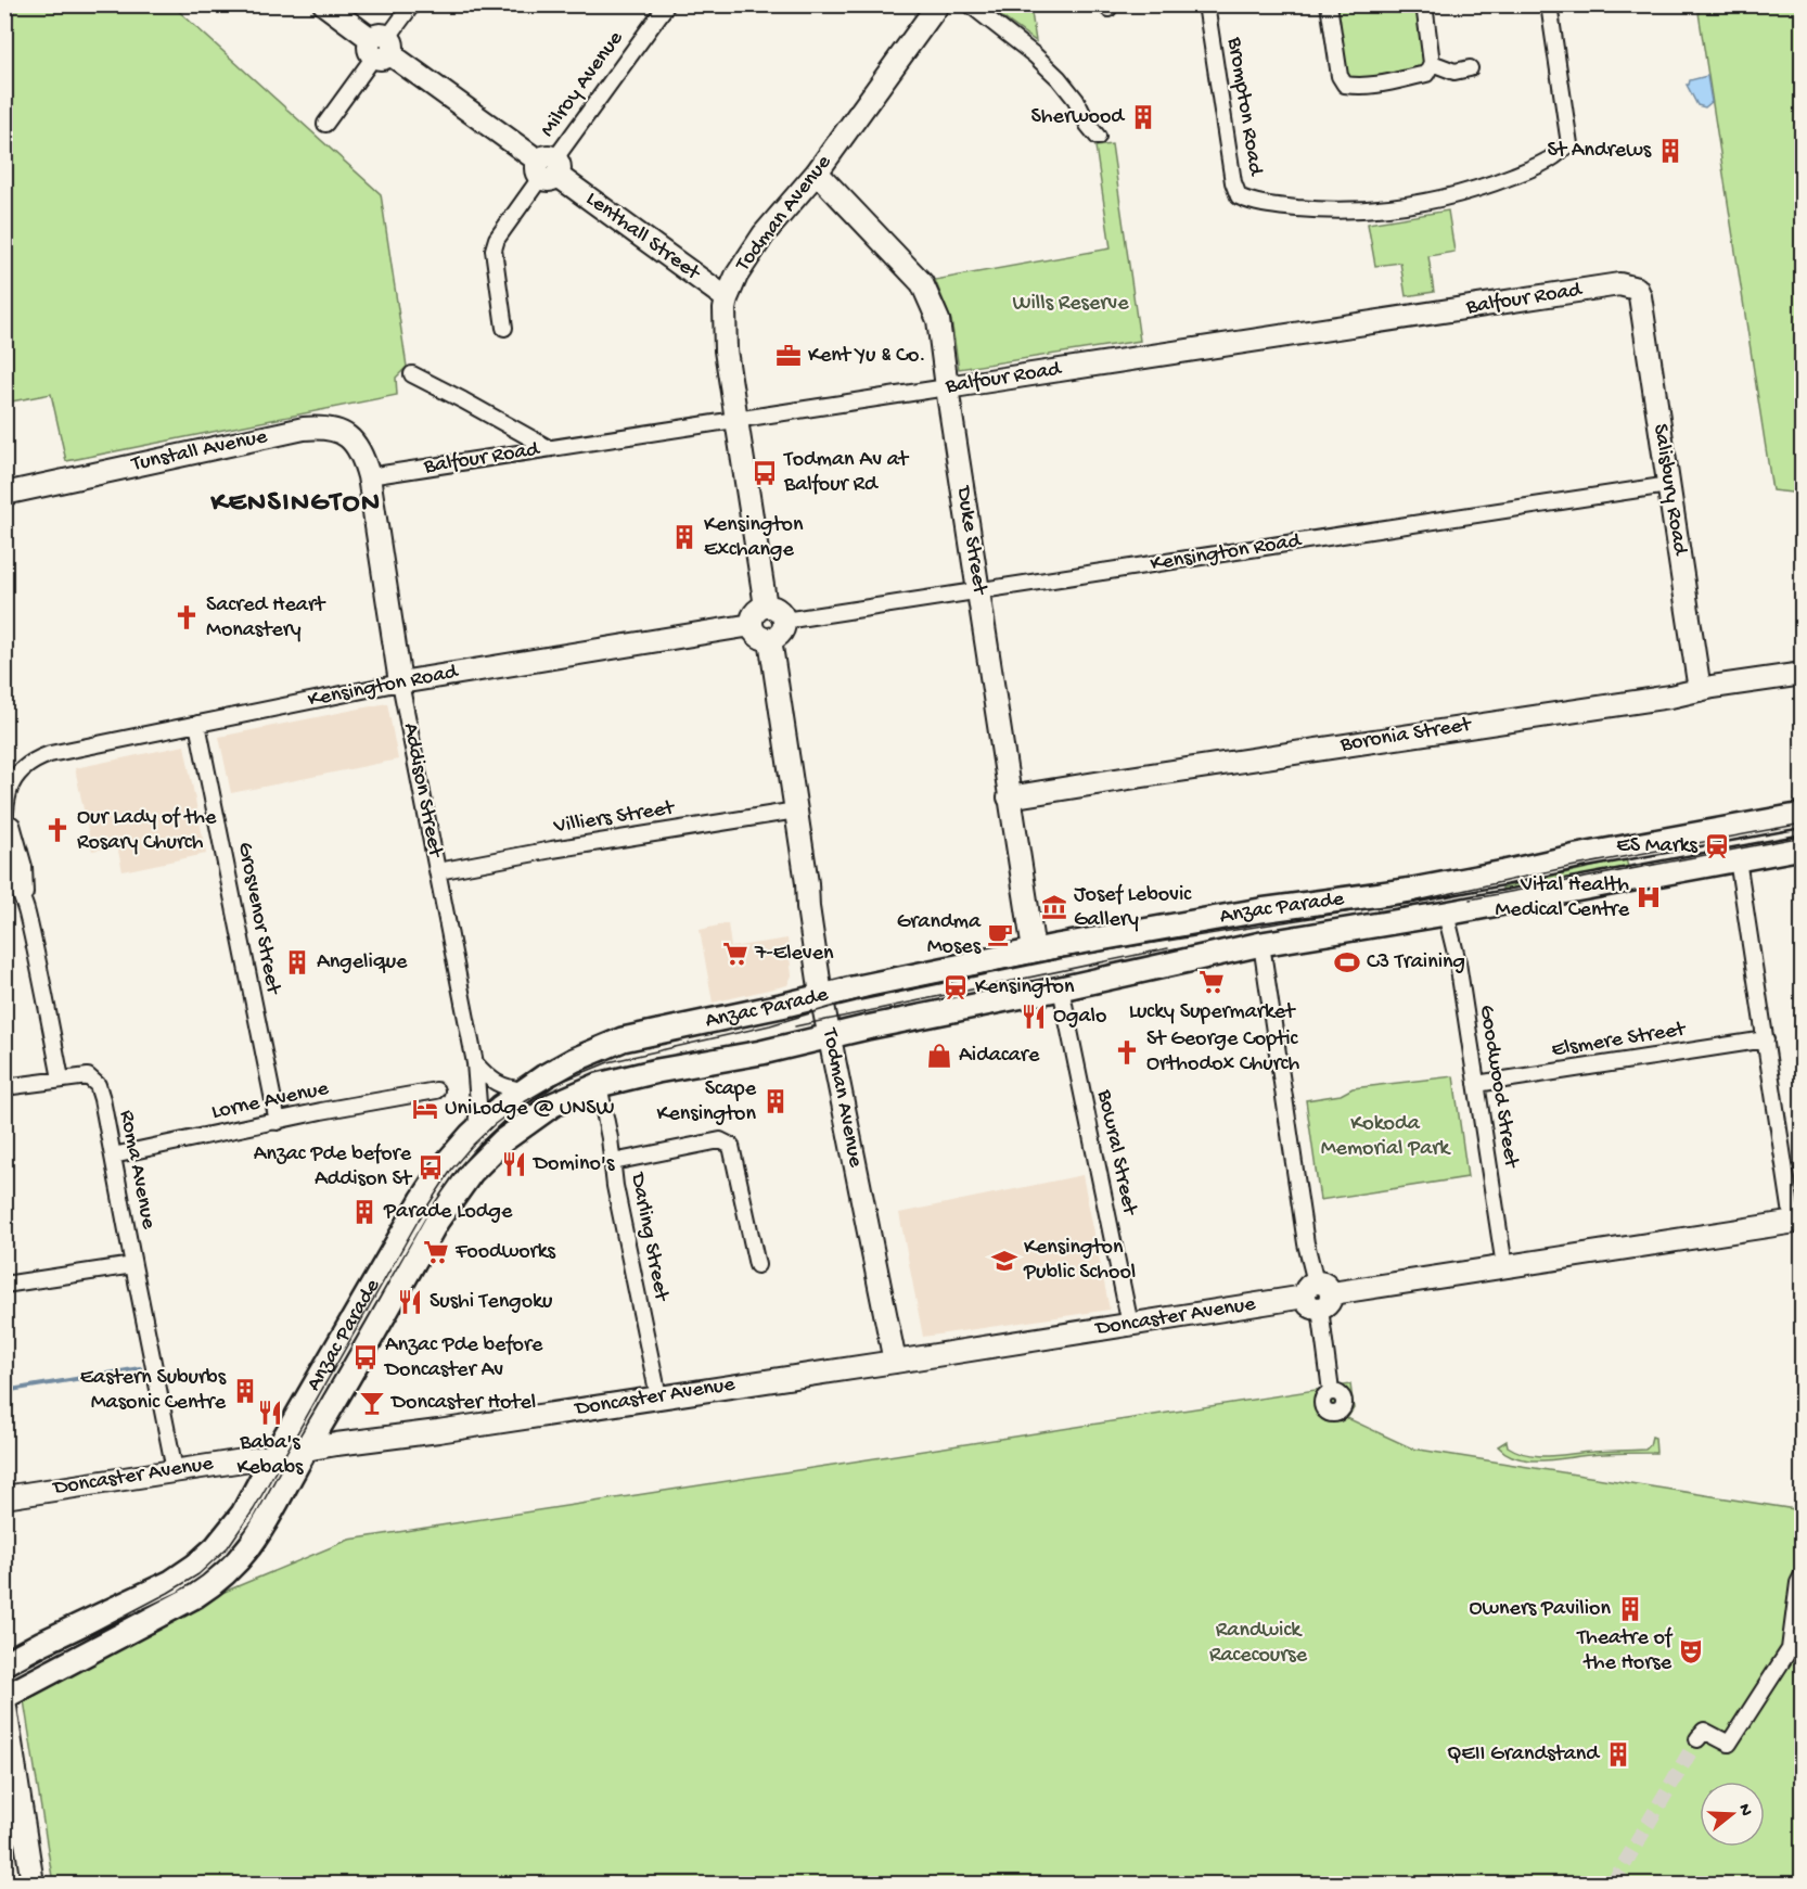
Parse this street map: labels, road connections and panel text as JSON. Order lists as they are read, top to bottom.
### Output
{
  "streets": {
    "main road": ["Anzac Parade"],
    "street": [
      "Milroy Avenue",
      "Brompton Road",
      "Todman Avenue",
      "Lenthall Street",
      "Balfour Road",
      "Tunstall Avenue",
      "Salisbury Road",
      "Duke Street",
      "Kensington Road",
      "Boronia Street",
      "Addison Street",
      "Villiers Street",
      "Grosvenor Street",
      "Elsmere Street",
      "Goodwood Street",
      "Lorne Avenue",
      "Bowral Street",
      "Roma Avenue",
      "Darling Street",
      "Doncaster Avenue"
    ]
  },
  "crossings": [
    ["Milroy Avenue", "Lenthall Street"],
    ["Todman Avenue", "Lenthall Street"],
    ["Todman Avenue", "Balfour Road"],
    ["Todman Avenue", "Duke Street"],
    ["Todman Avenue", "Kensington Road"],
    ["Todman Avenue", "Villiers Street"],
    ["Todman Avenue", "Anzac Parade"],
    ["Todman Avenue", "Doncaster Avenue"],
    ["Balfour Road", "Tunstall Avenue"],
    ["Balfour Road", "Salisbury Road"],
    ["Balfour Road", "Duke Street"],
    ["Balfour Road", "Addison Street"],
    ["Tunstall Avenue", "Addison Street"],
    ["Salisbury Road", "Kensington Road"],
    ["Salisbury Road", "Boronia Street"],
    ["Duke Street", "Kensington Road"],
    ["Duke Street", "Boronia Street"],
    ["Duke Street", "Anzac Parade"],
    ["Kensington Road", "Addison Street"],
    ["Kensington Road", "Grosvenor Street"],
    ["Addison Street", "Villiers Street"],
    ["Addison Street", "Anzac Parade"],
    ["Anzac Parade", "Goodwood Street"],
    ["Anzac Parade", "Bowral Street"],
    ["Anzac Parade", "Darling Street"],
    ["Anzac Parade", "Doncaster Avenue"],
    ["Grosvenor Street", "Lorne Avenue"],
    ["Elsmere Street", "Goodwood Street"],
    ["Goodwood Street", "Doncaster Avenue"],
    ["Lorne Avenue", "Roma Avenue"],
    ["Bowral Street", "Doncaster Avenue"],
    ["Roma Avenue", "Doncaster Avenue"],
    ["Darling Street", "Doncaster Avenue"]
  ],
  "districts": ["KENSINGTON"],
  "parks": ["Wills Reserve", "Kokoda Memorial Park", "Randwick Racecourse"],
  "places": {
    "building": [
      "Sherwood",
      "St Andrews",
      "Kensington Exchange",
      "Angelique",
      "Scape Kensington",
      "Parade Lodge",
      "Eastern Suburbs Masonic Centre",
      "Owners Pavilion",
      "QEII Grandstand"
    ],
    "office": ["Kent Yu & Co."],
    "bus stop": ["Todman Av at Balfour Rd", "Anzac Pde before Addison St", "Anzac Pde before Doncaster Av"],
    "church": ["Sacred Heart Monastery", "Our Lady of the Rosary Church", "St George Coptic Orthodox Church"],
    "station": ["ES Marks", "Kensington"],
    "hospital": ["Vital Health Medical Centre"],
    "museum": ["Josef Lebovic Gallery"],
    "cafe": ["Grandma Moses"],
    "supermarket": ["7-Eleven", "Lucky Supermarket", "Foodworks"],
    "sports": ["C3 Training"],
    "restaurant": [
      "Ogalo",
      "Domino's",
      "Sushi Tengoku",
      "Baba's Kebabs"
    ],
    "shop": ["Aidacare"],
    "hotel": ["UniLodge @ UNSW"],
    "school or university": ["Kensington Public School"],
    "bar": ["Doncaster Hotel"],
    "theatre": ["Theatre of the Horse"]
  },
  "north": "right"
}
